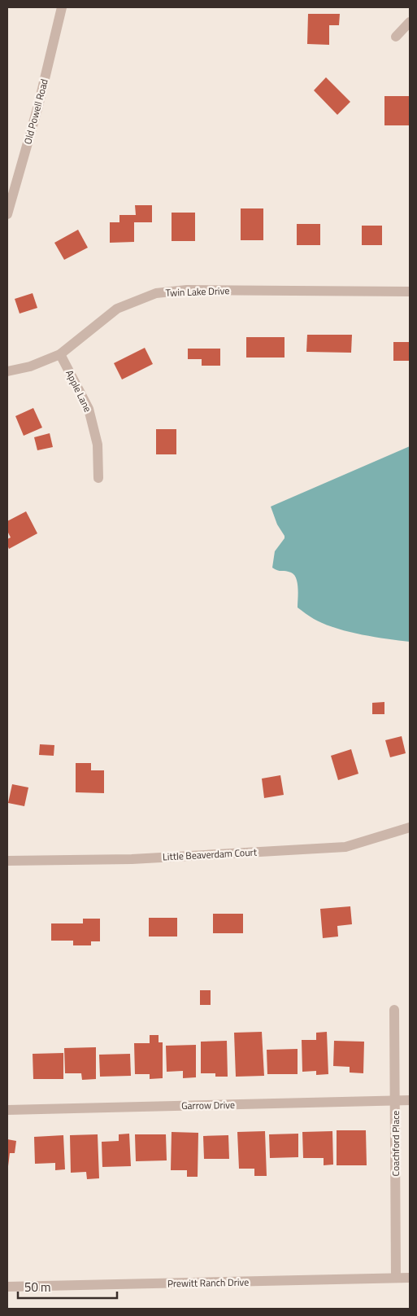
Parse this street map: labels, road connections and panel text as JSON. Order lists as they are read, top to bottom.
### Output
{
  "streets": {
    "street": [
      "Old Powell Road",
      "Twin Lake Drive",
      "Apple Lane",
      "Little Beaverdam Court",
      "Garrow Drive",
      "Coachford Place",
      "Prewitt Ranch Drive"
    ]
  },
  "crossings": [
    ["Twin Lake Drive", "Apple Lane"],
    ["Garrow Drive", "Coachford Place"],
    ["Coachford Place", "Prewitt Ranch Drive"]
  ],
  "scale_bar": "50 m"
}
